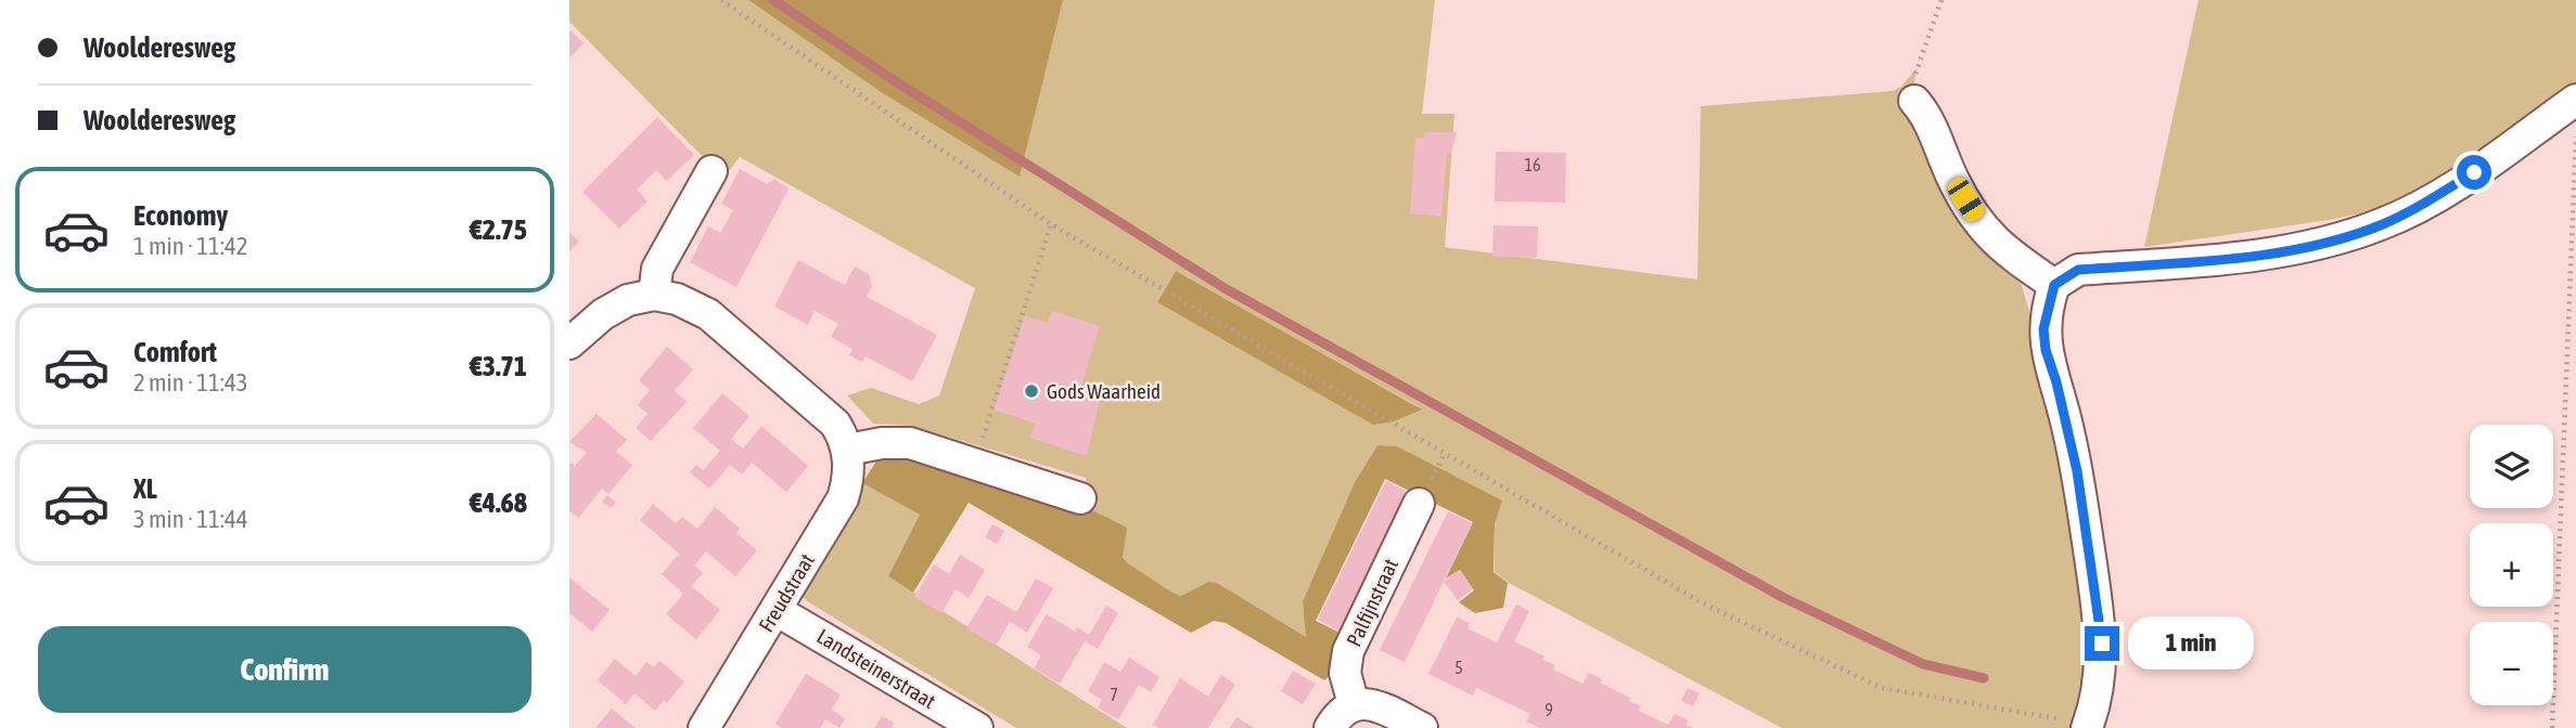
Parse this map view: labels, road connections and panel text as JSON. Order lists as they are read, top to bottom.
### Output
{
  "streets": {
    "street": ["Freudstraat", "Palfijnstraat", "Landsteinerstraat"]
  },
  "crossings": [
    ["Freudstraat", "Landsteinerstraat"]
  ],
  "places": ["Gods Waarheid"],
  "house_numbers": [
    "16",
    "5",
    "7",
    "9"
  ],
  "page": {
    "banner": ["Woolderesweg", "Woolderesweg"],
    "list": [
      {
        "name": "Economy",
        "note": "1 min · 11:42",
        "value": "€2.75"
      },
      {
        "name": "Comfort",
        "note": "2 min · 11:43",
        "value": "€3.71"
      },
      {
        "name": "XL",
        "note": "3 min · 11:44",
        "value": "€4.68"
      }
    ],
    "map_buttons": ["+", "−"],
    "buttons": "Confirm",
    "bubble": "1 min"
  }
}
